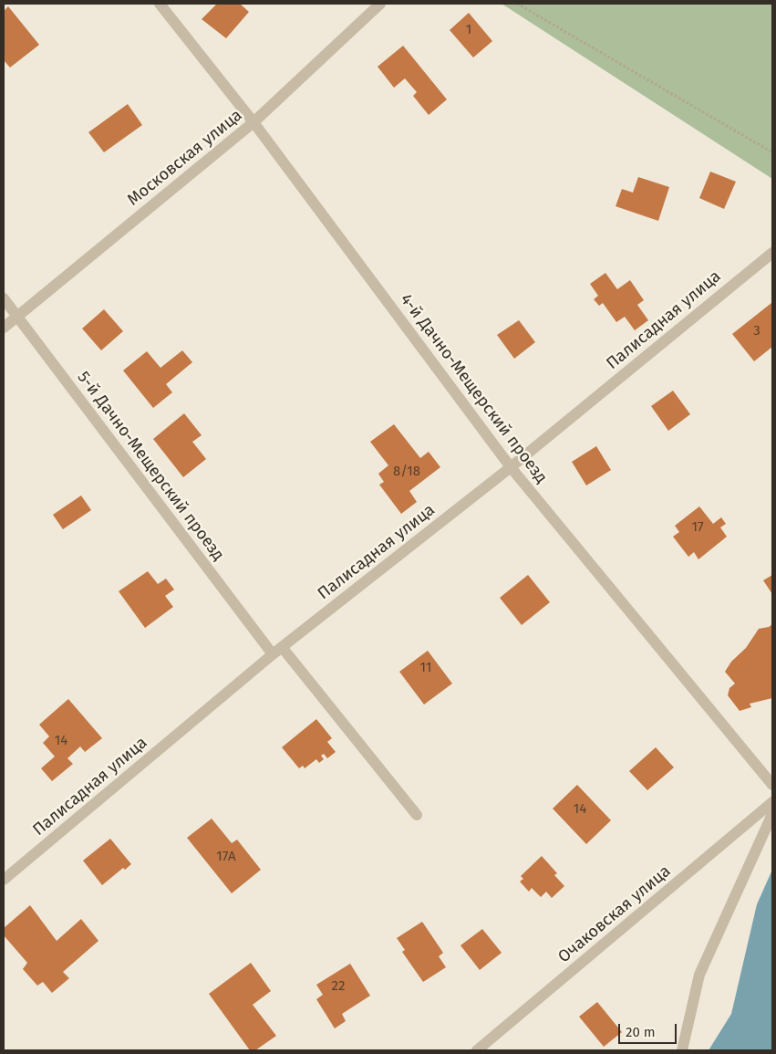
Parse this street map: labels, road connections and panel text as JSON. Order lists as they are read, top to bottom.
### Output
{
  "streets": {
    "street": [
      "Московская улица",
      "Палисадная улица",
      "4-й Дачно-Мещерский проезд",
      "5-й Дачно-Мещерский проезд",
      "Очаковская улица"
    ]
  },
  "crossings": [
    ["Московская улица", "4-й Дачно-Мещерский проезд"],
    ["Московская улица", "5-й Дачно-Мещерский проезд"],
    ["Палисадная улица", "4-й Дачно-Мещерский проезд"],
    ["Палисадная улица", "5-й Дачно-Мещерский проезд"]
  ],
  "house_numbers": [
    "1",
    "3",
    "8/18",
    "17",
    "11",
    "14",
    "14",
    "17А",
    "22"
  ],
  "scale_bar": "20 m"
}
